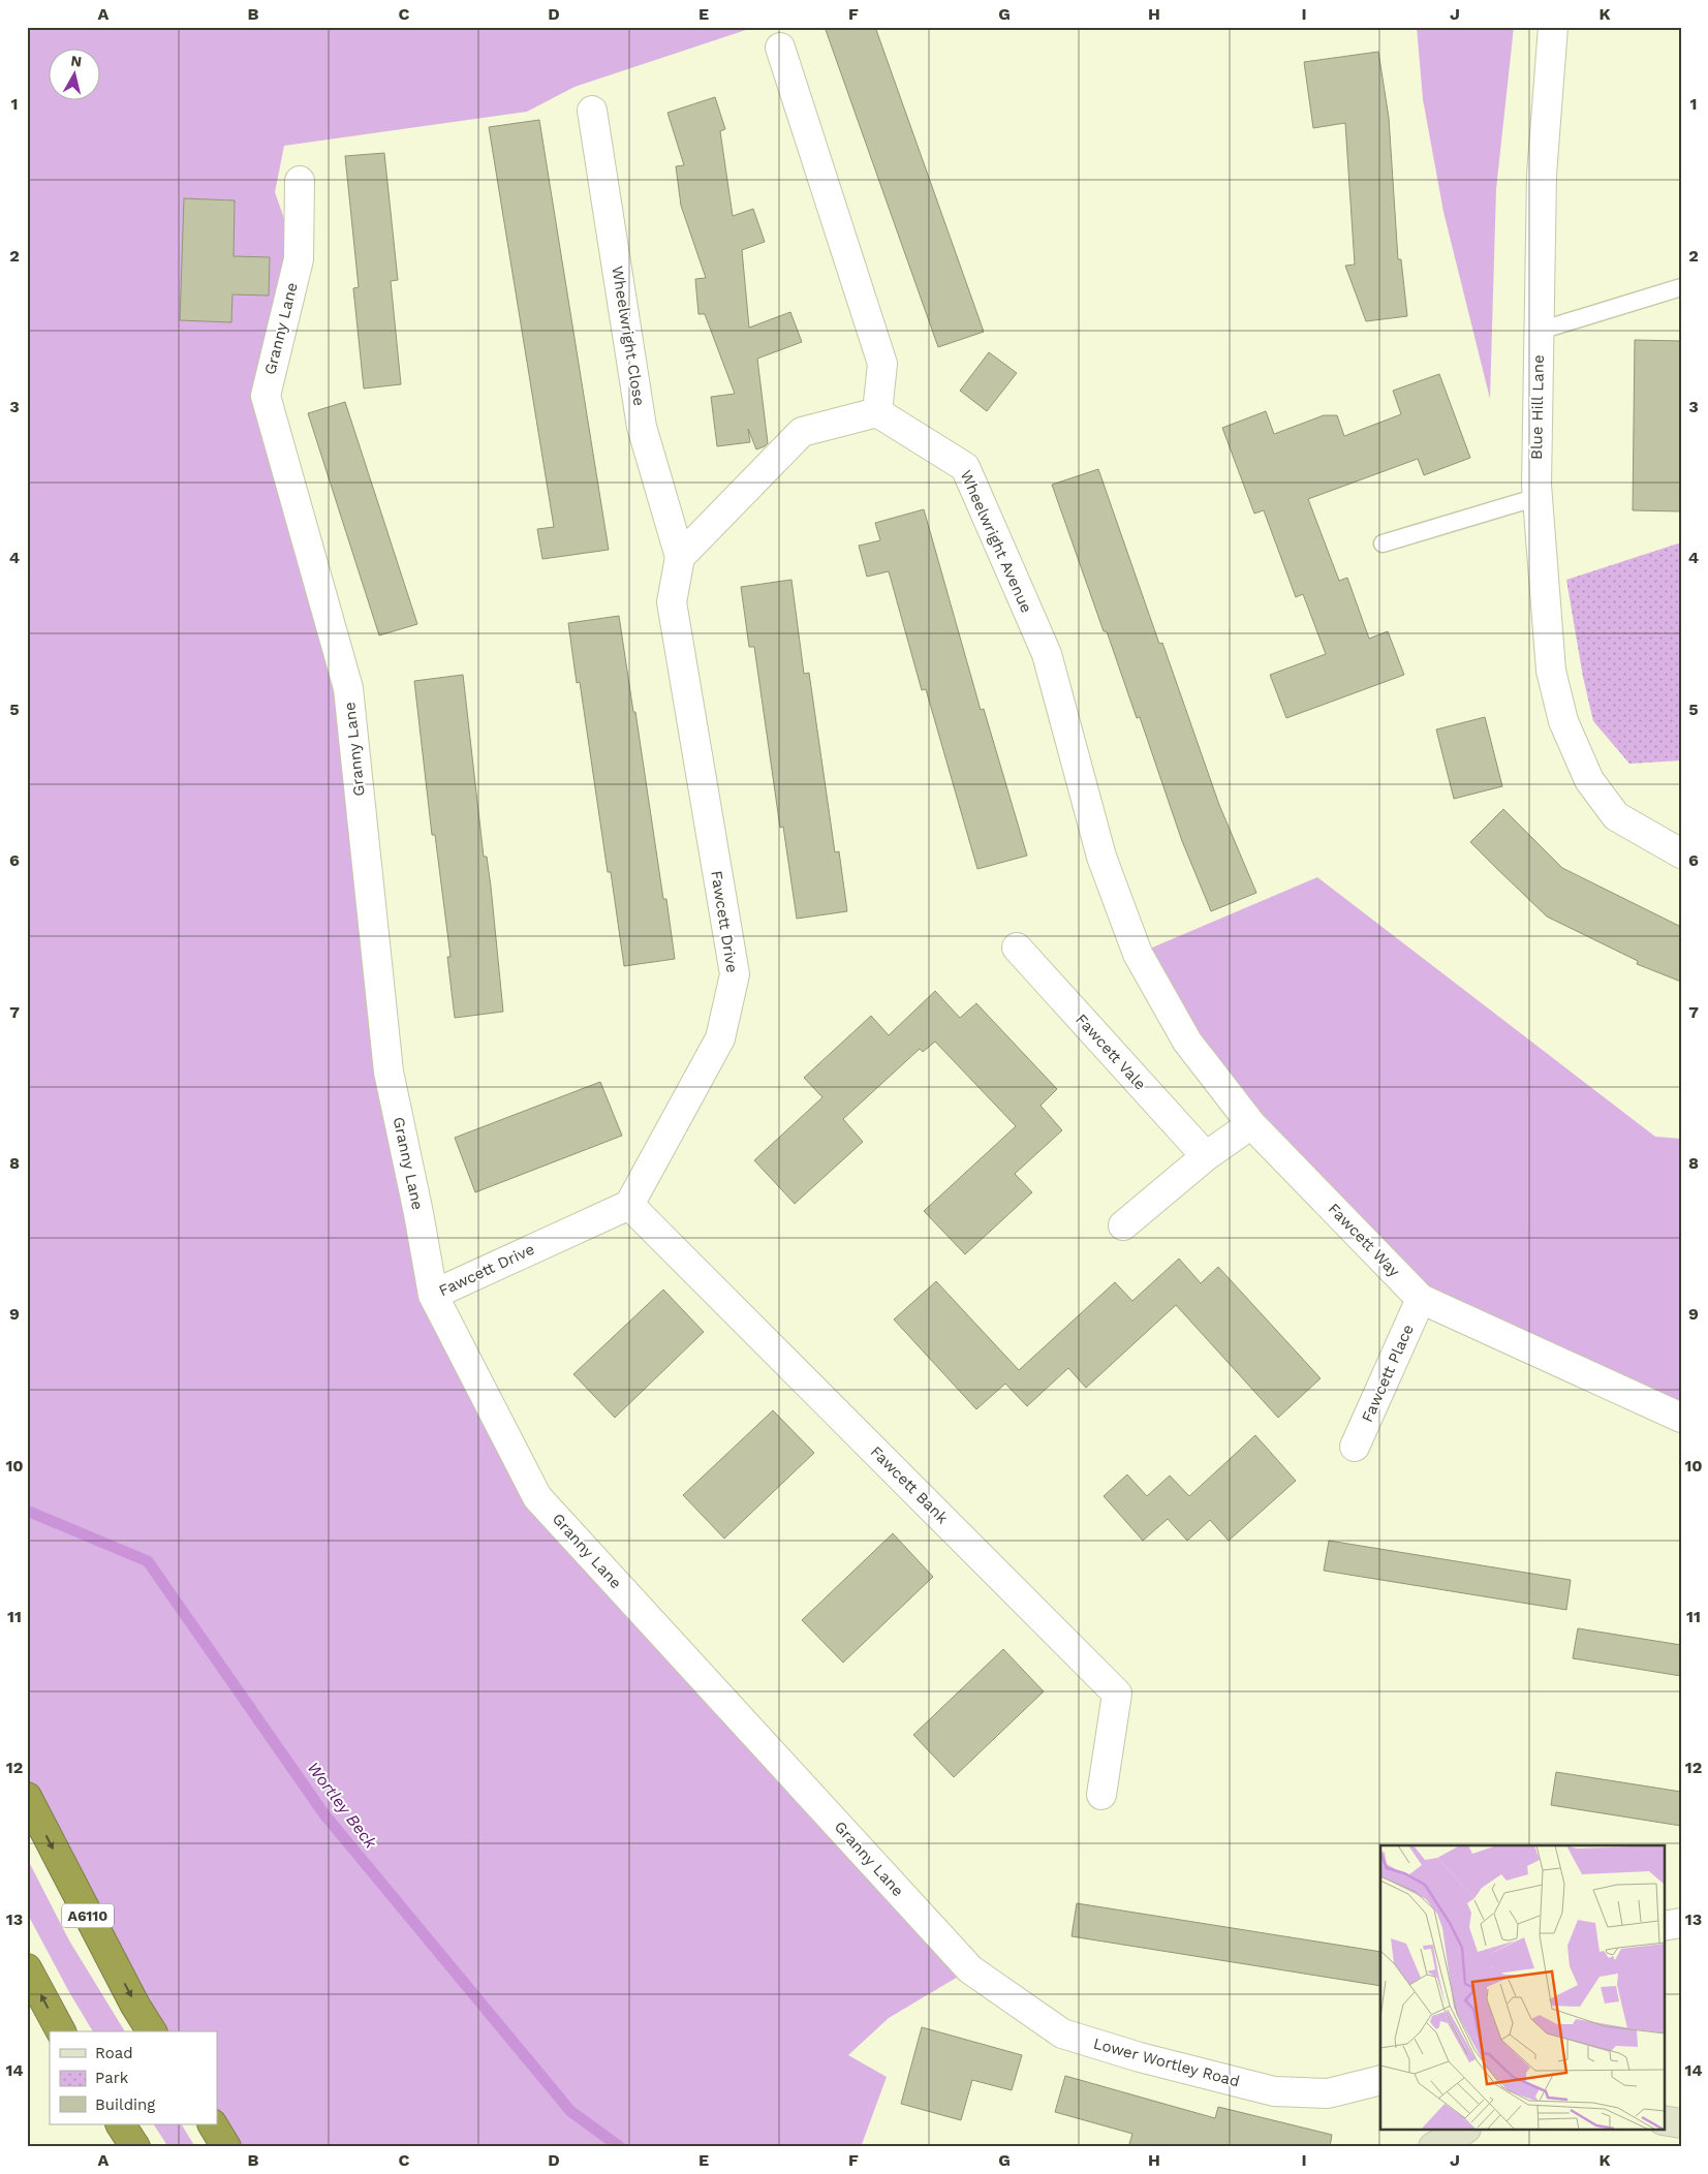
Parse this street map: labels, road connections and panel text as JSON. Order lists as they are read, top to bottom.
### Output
{
  "streets": {
    "highway": ["A6110"],
    "street": [
      "Granny Lane",
      "Wheelwright Close",
      "Blue Hill Lane",
      "Wheelwright Avenue",
      "Fawcett Drive",
      "Fawcett Vale",
      "Fawcett Way",
      "Fawcett Place",
      "Fawcett Bank",
      "Lower Wortley Road"
    ]
  },
  "crossings": [
    ["Granny Lane", "Fawcett Drive"],
    ["Granny Lane", "Lower Wortley Road"],
    ["Wheelwright Close", "Fawcett Drive"],
    ["Wheelwright Avenue", "Fawcett Way"],
    ["Fawcett Drive", "Fawcett Bank"],
    ["Fawcett Way", "Fawcett Place"]
  ],
  "water": ["Wortley Beck"],
  "legend": ["Road", "Park", "Building"],
  "north": "top",
  "grid": {
    "columns": [
      "A",
      "B",
      "C",
      "D",
      "E",
      "F",
      "G",
      "H",
      "I",
      "J",
      "K"
    ],
    "rows": [
      "1",
      "2",
      "3",
      "4",
      "5",
      "6",
      "7",
      "8",
      "9",
      "10",
      "11",
      "12",
      "13",
      "14"
    ]
  }
}
